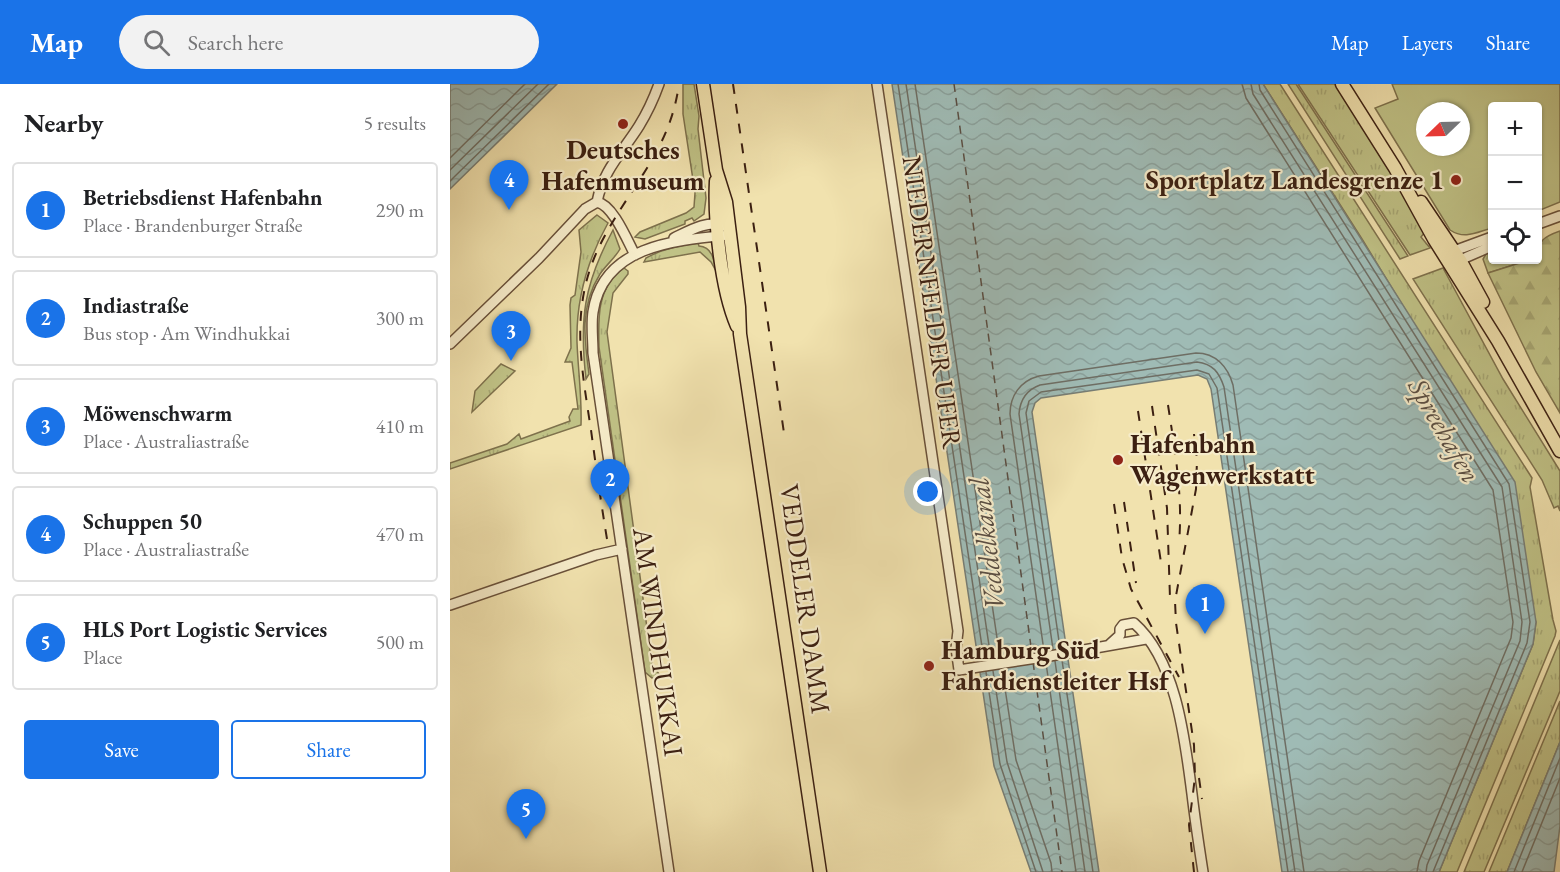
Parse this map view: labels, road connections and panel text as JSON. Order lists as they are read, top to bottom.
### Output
{
  "streets": {
    "main road": ["VEDDELER DAMM"],
    "street": ["NIEDERNFELDER UFER", "AM WINDHUKKAI"]
  },
  "crossings": [
    ["VEDDELER DAMM", "AM WINDHUKKAI"]
  ],
  "water": ["Spreehafen", "Veddelkanal"],
  "places": [
    "Deutsches Hafenmuseum",
    "Sportplatz Landesgrenze 1",
    "Hafenbahn Wagenwerkstatt",
    "Hamburg Süd Fahrdienstleiter Hsf"
  ],
  "north": "bottom left",
  "page": {
    "header": "Map",
    "search": "Search here",
    "nav": ["Map", "Layers", "Share"],
    "heading": ["Nearby", "5 results"],
    "map_buttons": ["+", "−"],
    "pins": [
      "4",
      "3",
      "2",
      "1",
      "5"
    ],
    "list": [
      {
        "mark": "1",
        "name": "Betriebsdienst Hafenbahn",
        "note": "Place · Brandenburger Straße",
        "value": "290 m"
      },
      {
        "mark": "2",
        "name": "Indiastraße",
        "note": "Bus stop · Am Windhukkai",
        "value": "300 m"
      },
      {
        "mark": "3",
        "name": "Möwenschwarm",
        "note": "Place · Australiastraße",
        "value": "410 m"
      },
      {
        "mark": "4",
        "name": "Schuppen 50",
        "note": "Place · Australiastraße",
        "value": "470 m"
      },
      {
        "mark": "5",
        "name": "HLS Port Logistic Services",
        "note": "Place",
        "value": "500 m"
      }
    ],
    "buttons": ["Save", "Share"]
  }
}
